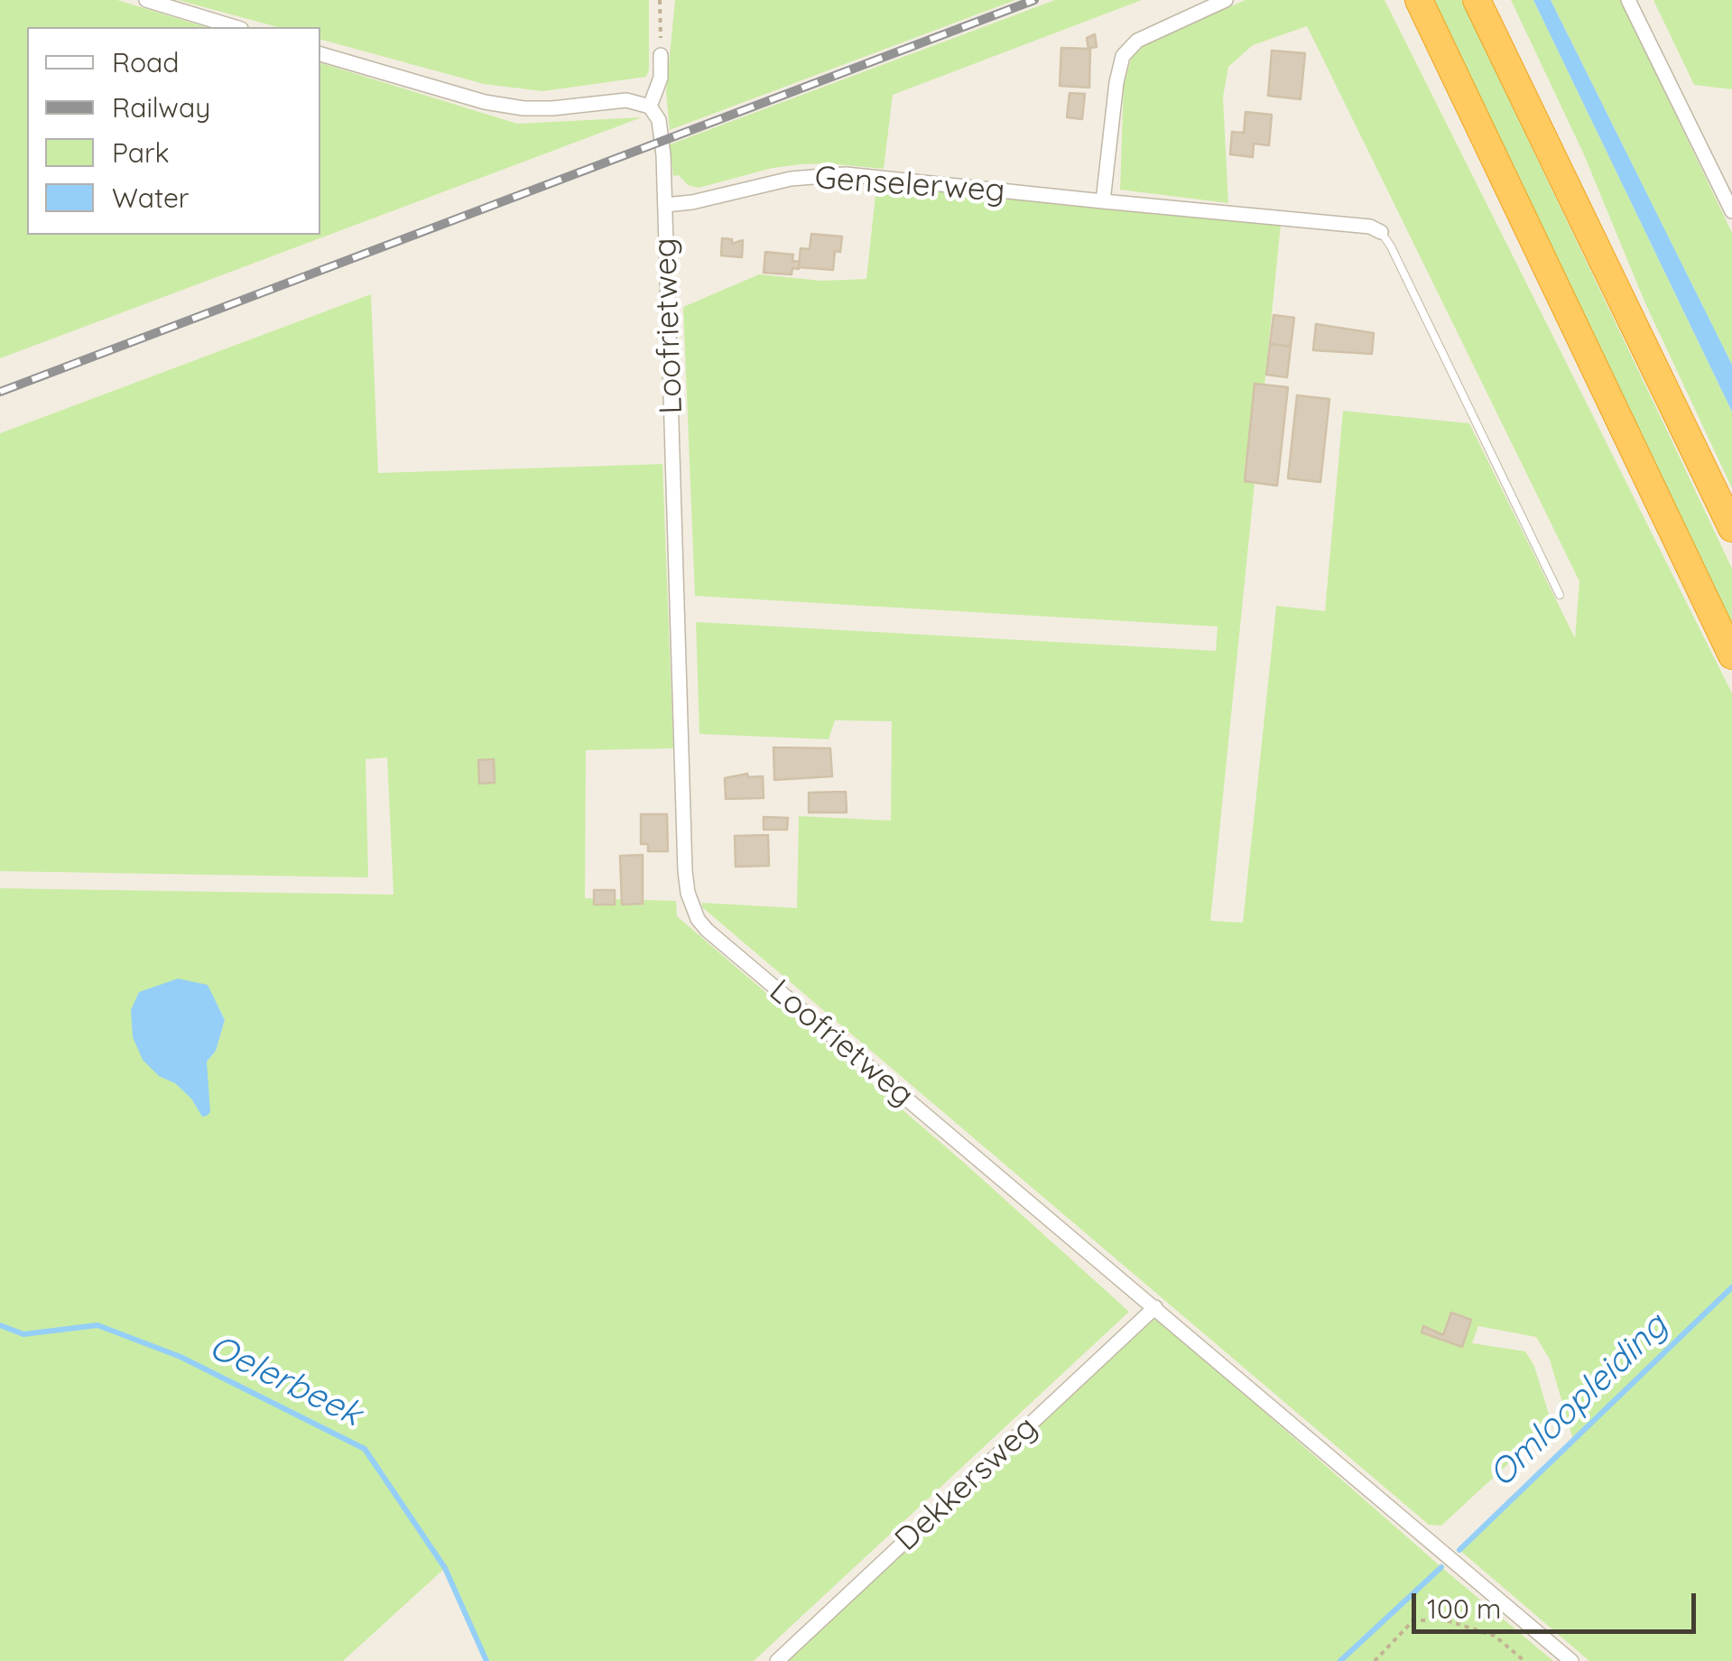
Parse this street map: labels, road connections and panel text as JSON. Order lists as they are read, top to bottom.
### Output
{
  "streets": {
    "street": ["Genselerweg", "Loofrietweg", "Dekkersweg"]
  },
  "crossings": [
    ["Genselerweg", "Loofrietweg"],
    ["Loofrietweg", "Dekkersweg"]
  ],
  "water": ["Oelerbeek", "Omloopleiding"],
  "legend": [
    "Road",
    "Railway",
    "Park",
    "Water"
  ],
  "scale_bar": "100 m"
}
